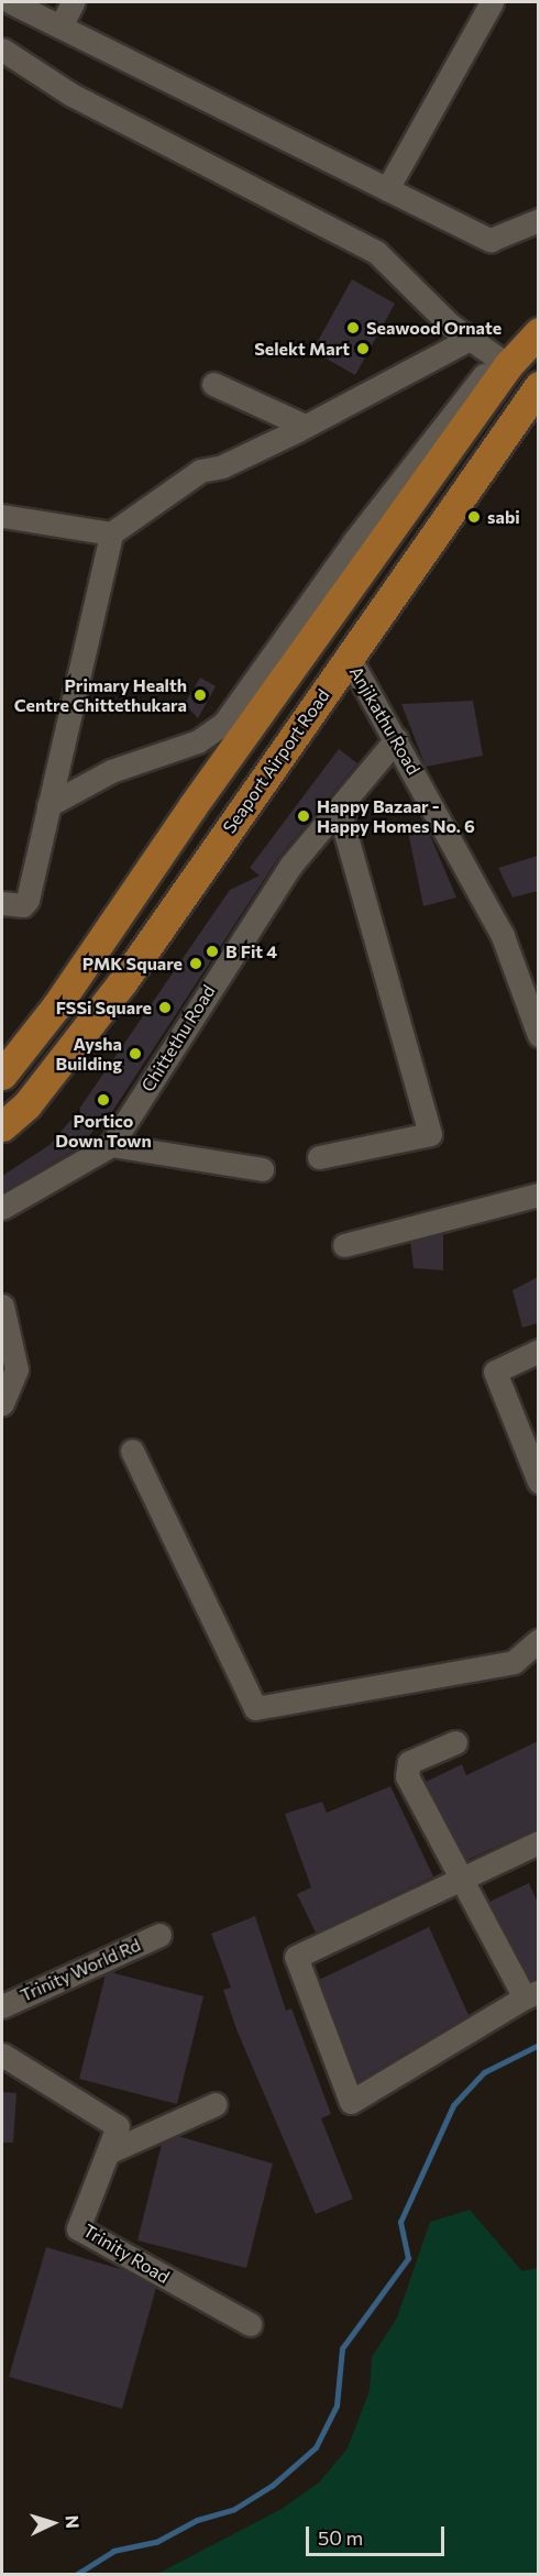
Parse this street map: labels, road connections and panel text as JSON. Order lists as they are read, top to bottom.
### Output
{
  "streets": {
    "main road": ["Seaport Airport Road"],
    "street": [
      "Anjikathu Road",
      "Chittethu Road",
      "Trinity World Rd",
      "Trinity Road"
    ]
  },
  "crossings": [
    ["Anjikathu Road", "Seaport Airport Road"],
    ["Anjikathu Road", "Chittethu Road"]
  ],
  "places": [
    "Seawood Ornate",
    "Selekt Mart",
    "sabi",
    "Primary Health Centre Chittethukara",
    "Happy Bazaar - Happy Homes No. 6",
    "B Fit 4",
    "PMK Square",
    "FSSi Square",
    "Aysha Building",
    "Portico Down Town"
  ],
  "scale_bar": "50 m",
  "north": "right"
}
